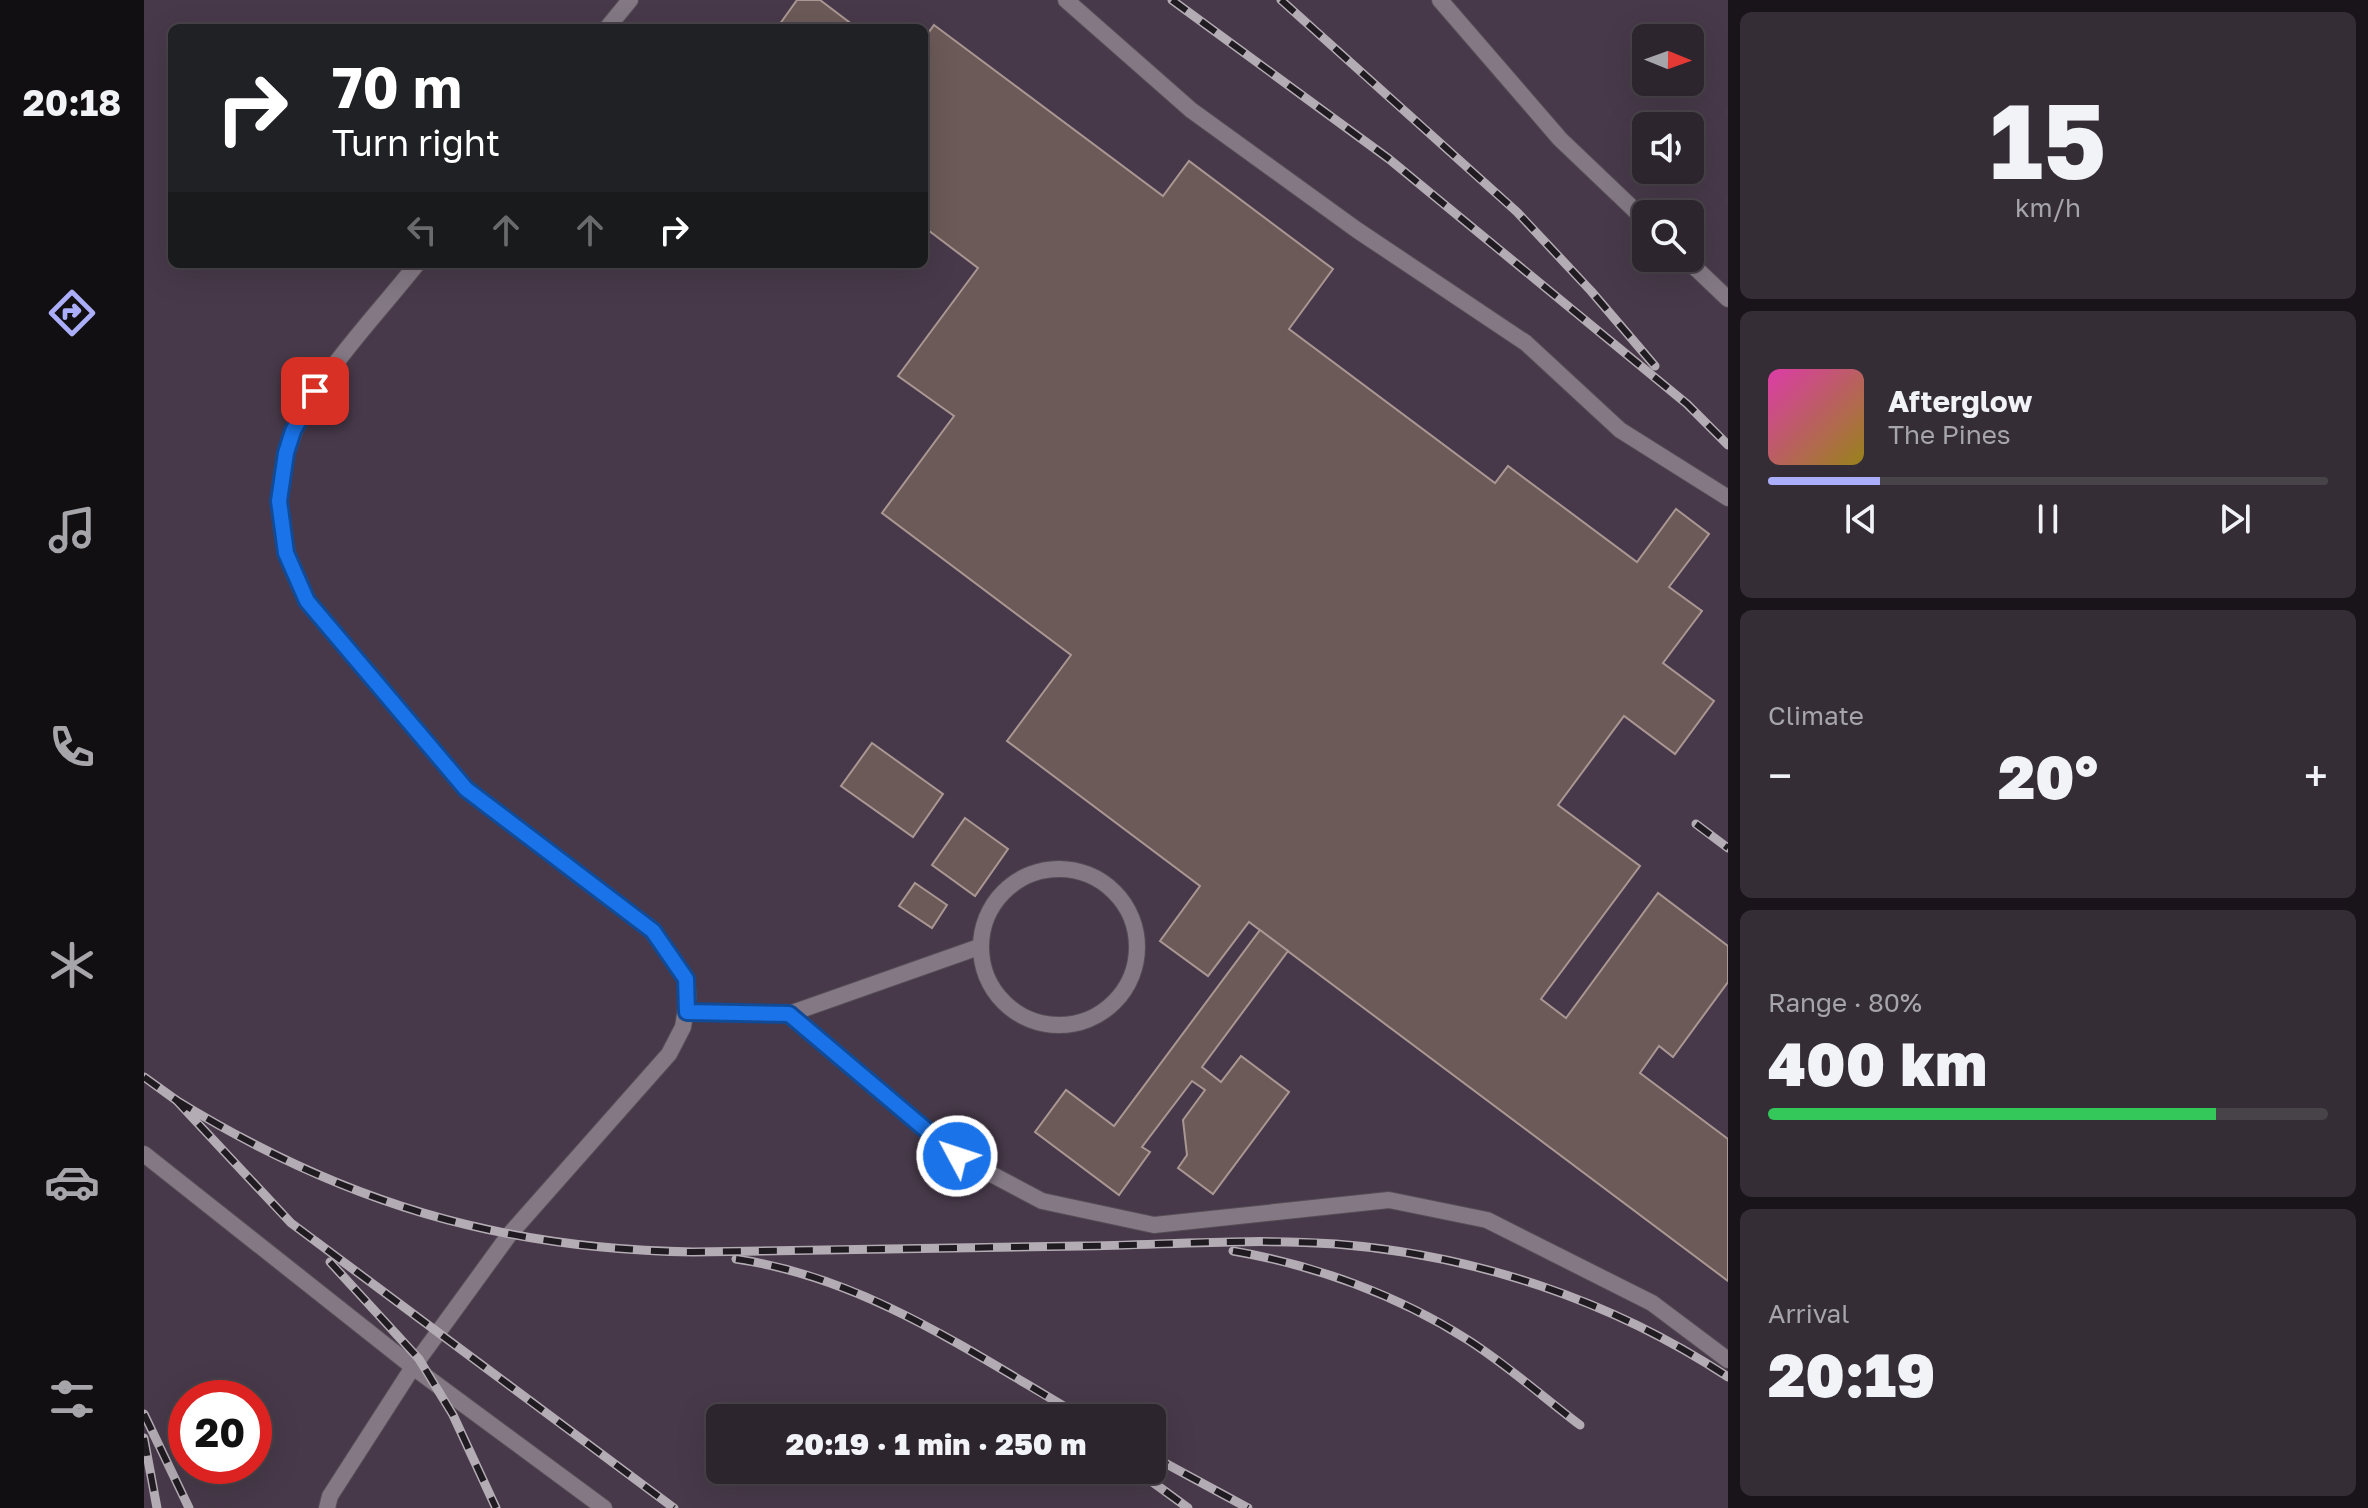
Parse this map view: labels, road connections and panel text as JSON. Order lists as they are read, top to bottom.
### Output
{
  "north": "right",
  "page": {
    "tabs": "20:18",
    "tile": [
      ["15", "km/h"],
      "Climate",
      ["Range · 80%", "400 km"],
      ["Arrival", "20:19"]
    ],
    "turn": ["70 m", "Turn right"],
    "song": ["Afterglow", "The Pines"],
    "heat": ["−", "20°", "+"],
    "limit": "20",
    "trip": "20:19 · 1 min · 250 m"
  }
}
